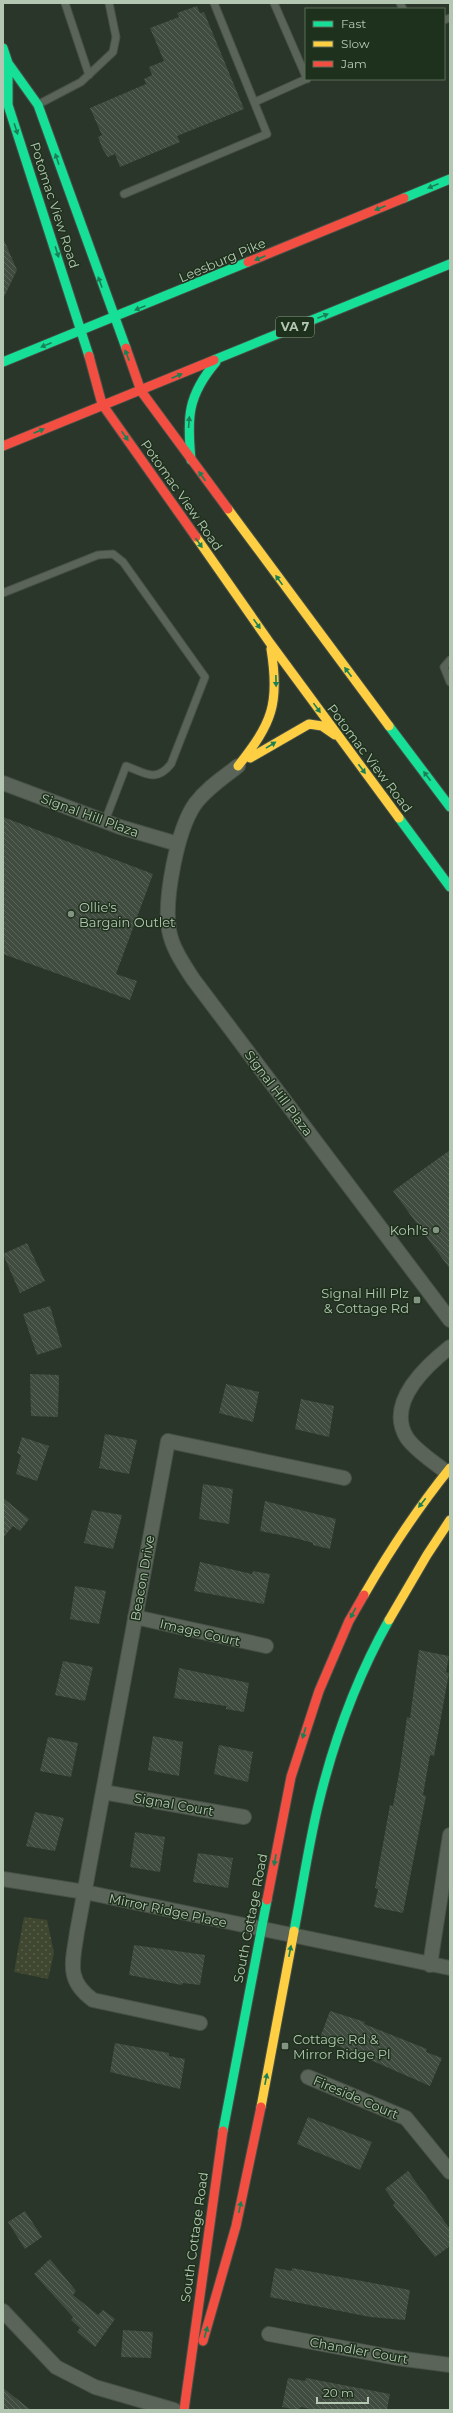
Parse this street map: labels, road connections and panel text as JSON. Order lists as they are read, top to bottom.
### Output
{
  "streets": {
    "main road": [
      "Potomac View Road",
      "Leesburg Pike",
      "VA 7",
      "South Cottage Road"
    ],
    "street": [
      "Signal Hill Plaza",
      "Beacon Drive",
      "Image Court",
      "Signal Court",
      "Mirror Ridge Place",
      "Fireside Court",
      "Chandler Court"
    ]
  },
  "crossings": [
    ["Potomac View Road", "Leesburg Pike"],
    ["Potomac View Road", "VA 7"],
    ["Beacon Drive", "Image Court"],
    ["Beacon Drive", "Signal Court"],
    ["Beacon Drive", "Mirror Ridge Place"],
    ["Mirror Ridge Place", "South Cottage Road"]
  ],
  "places": {
    "other": ["Ollie's Bargain Outlet", "Kohl's"],
    "transit": ["Signal Hill Plz & Cottage Rd", "Cottage Rd & Mirror Ridge Pl"]
  },
  "legend": ["Fast", "Slow", "Jam"],
  "scale_bar": "20 m"
}
